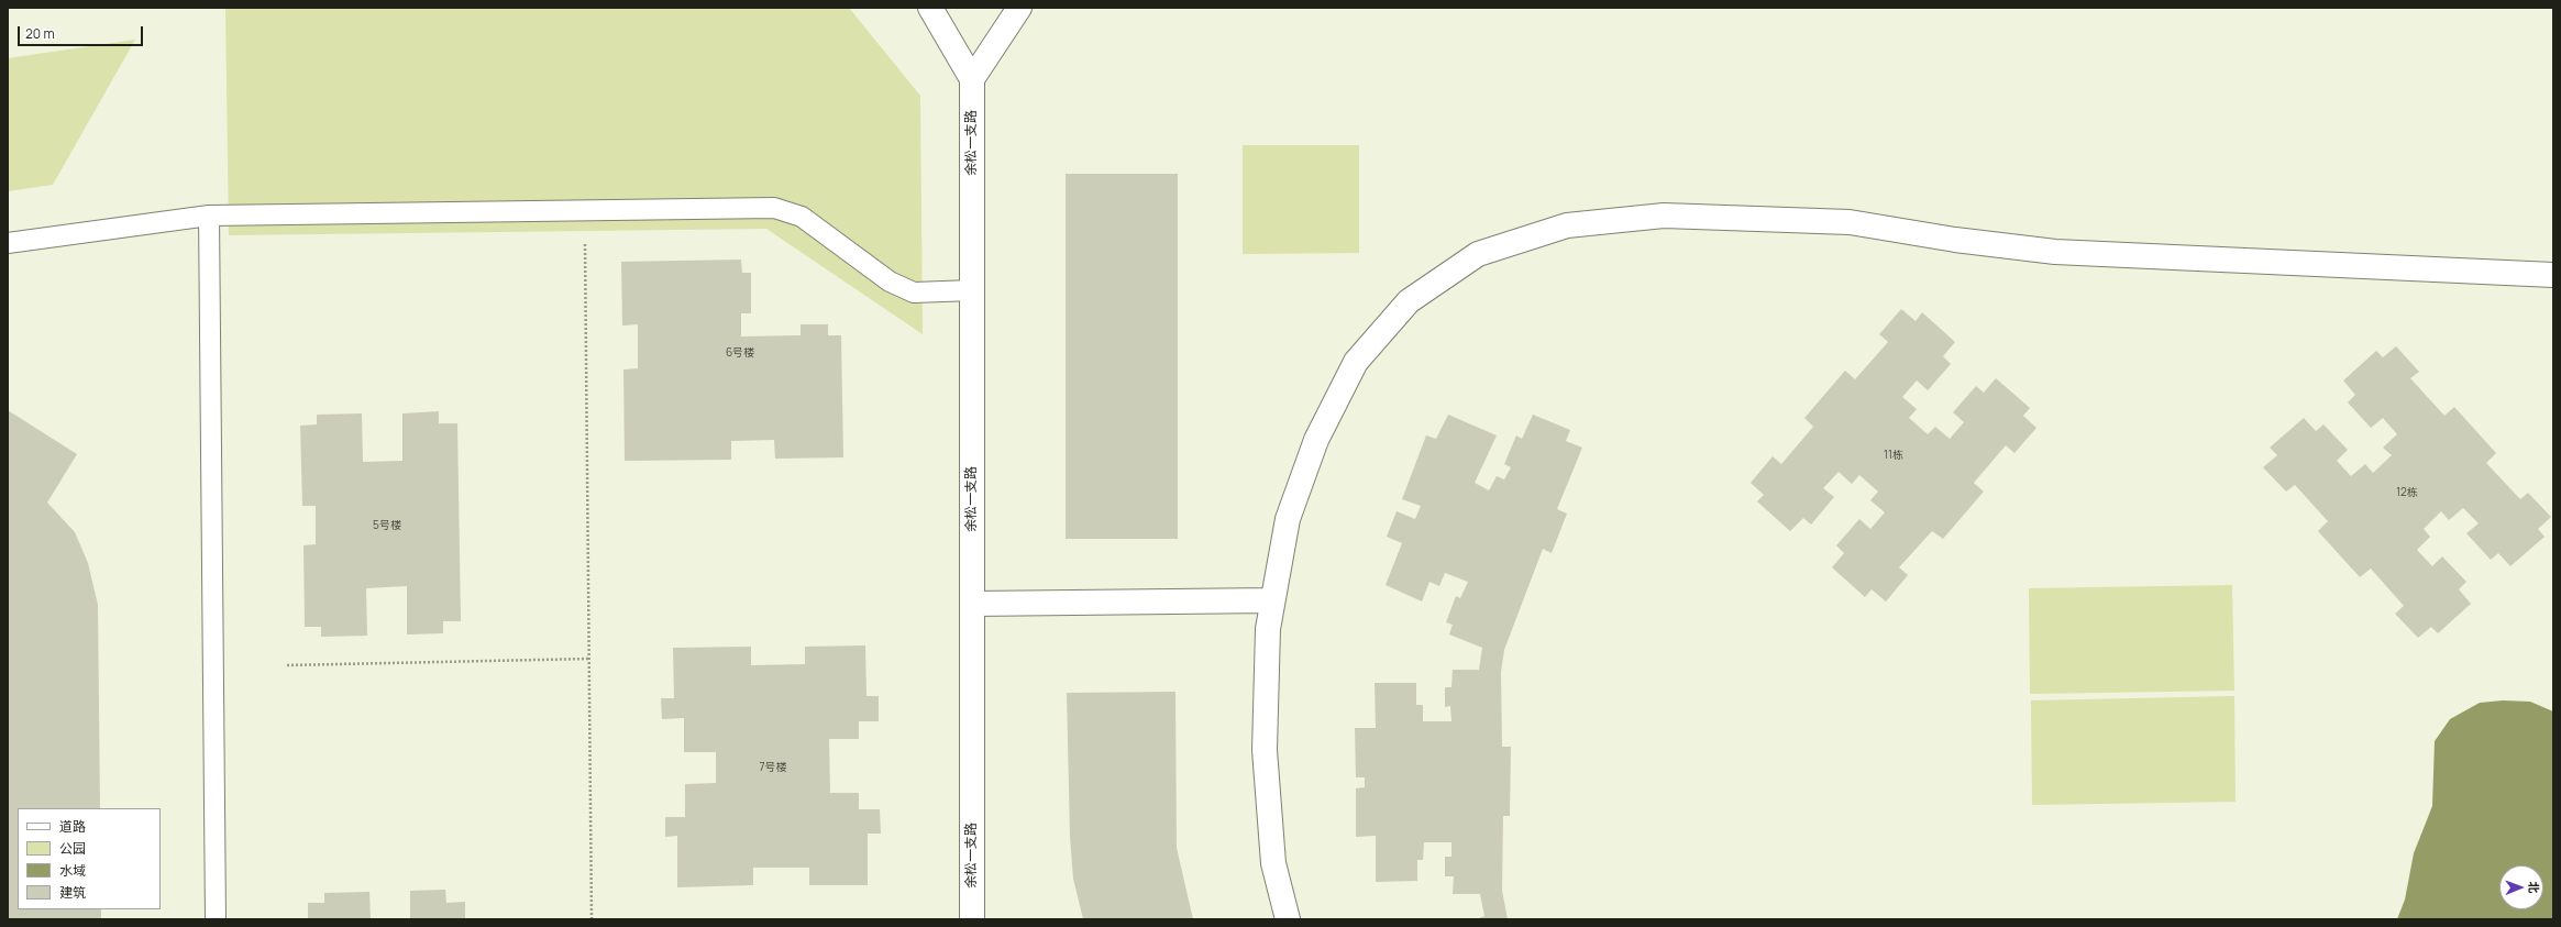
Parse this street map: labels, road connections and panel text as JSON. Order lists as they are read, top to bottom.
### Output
{
  "streets": {
    "street": ["余松一支路"]
  },
  "house_numbers": [
    "6号楼",
    "11栋",
    "12栋",
    "5号楼",
    "7号楼"
  ],
  "legend": [
    "道路",
    "公园",
    "水域",
    "建筑"
  ],
  "scale_bar": "20 m",
  "north": "right"
}
